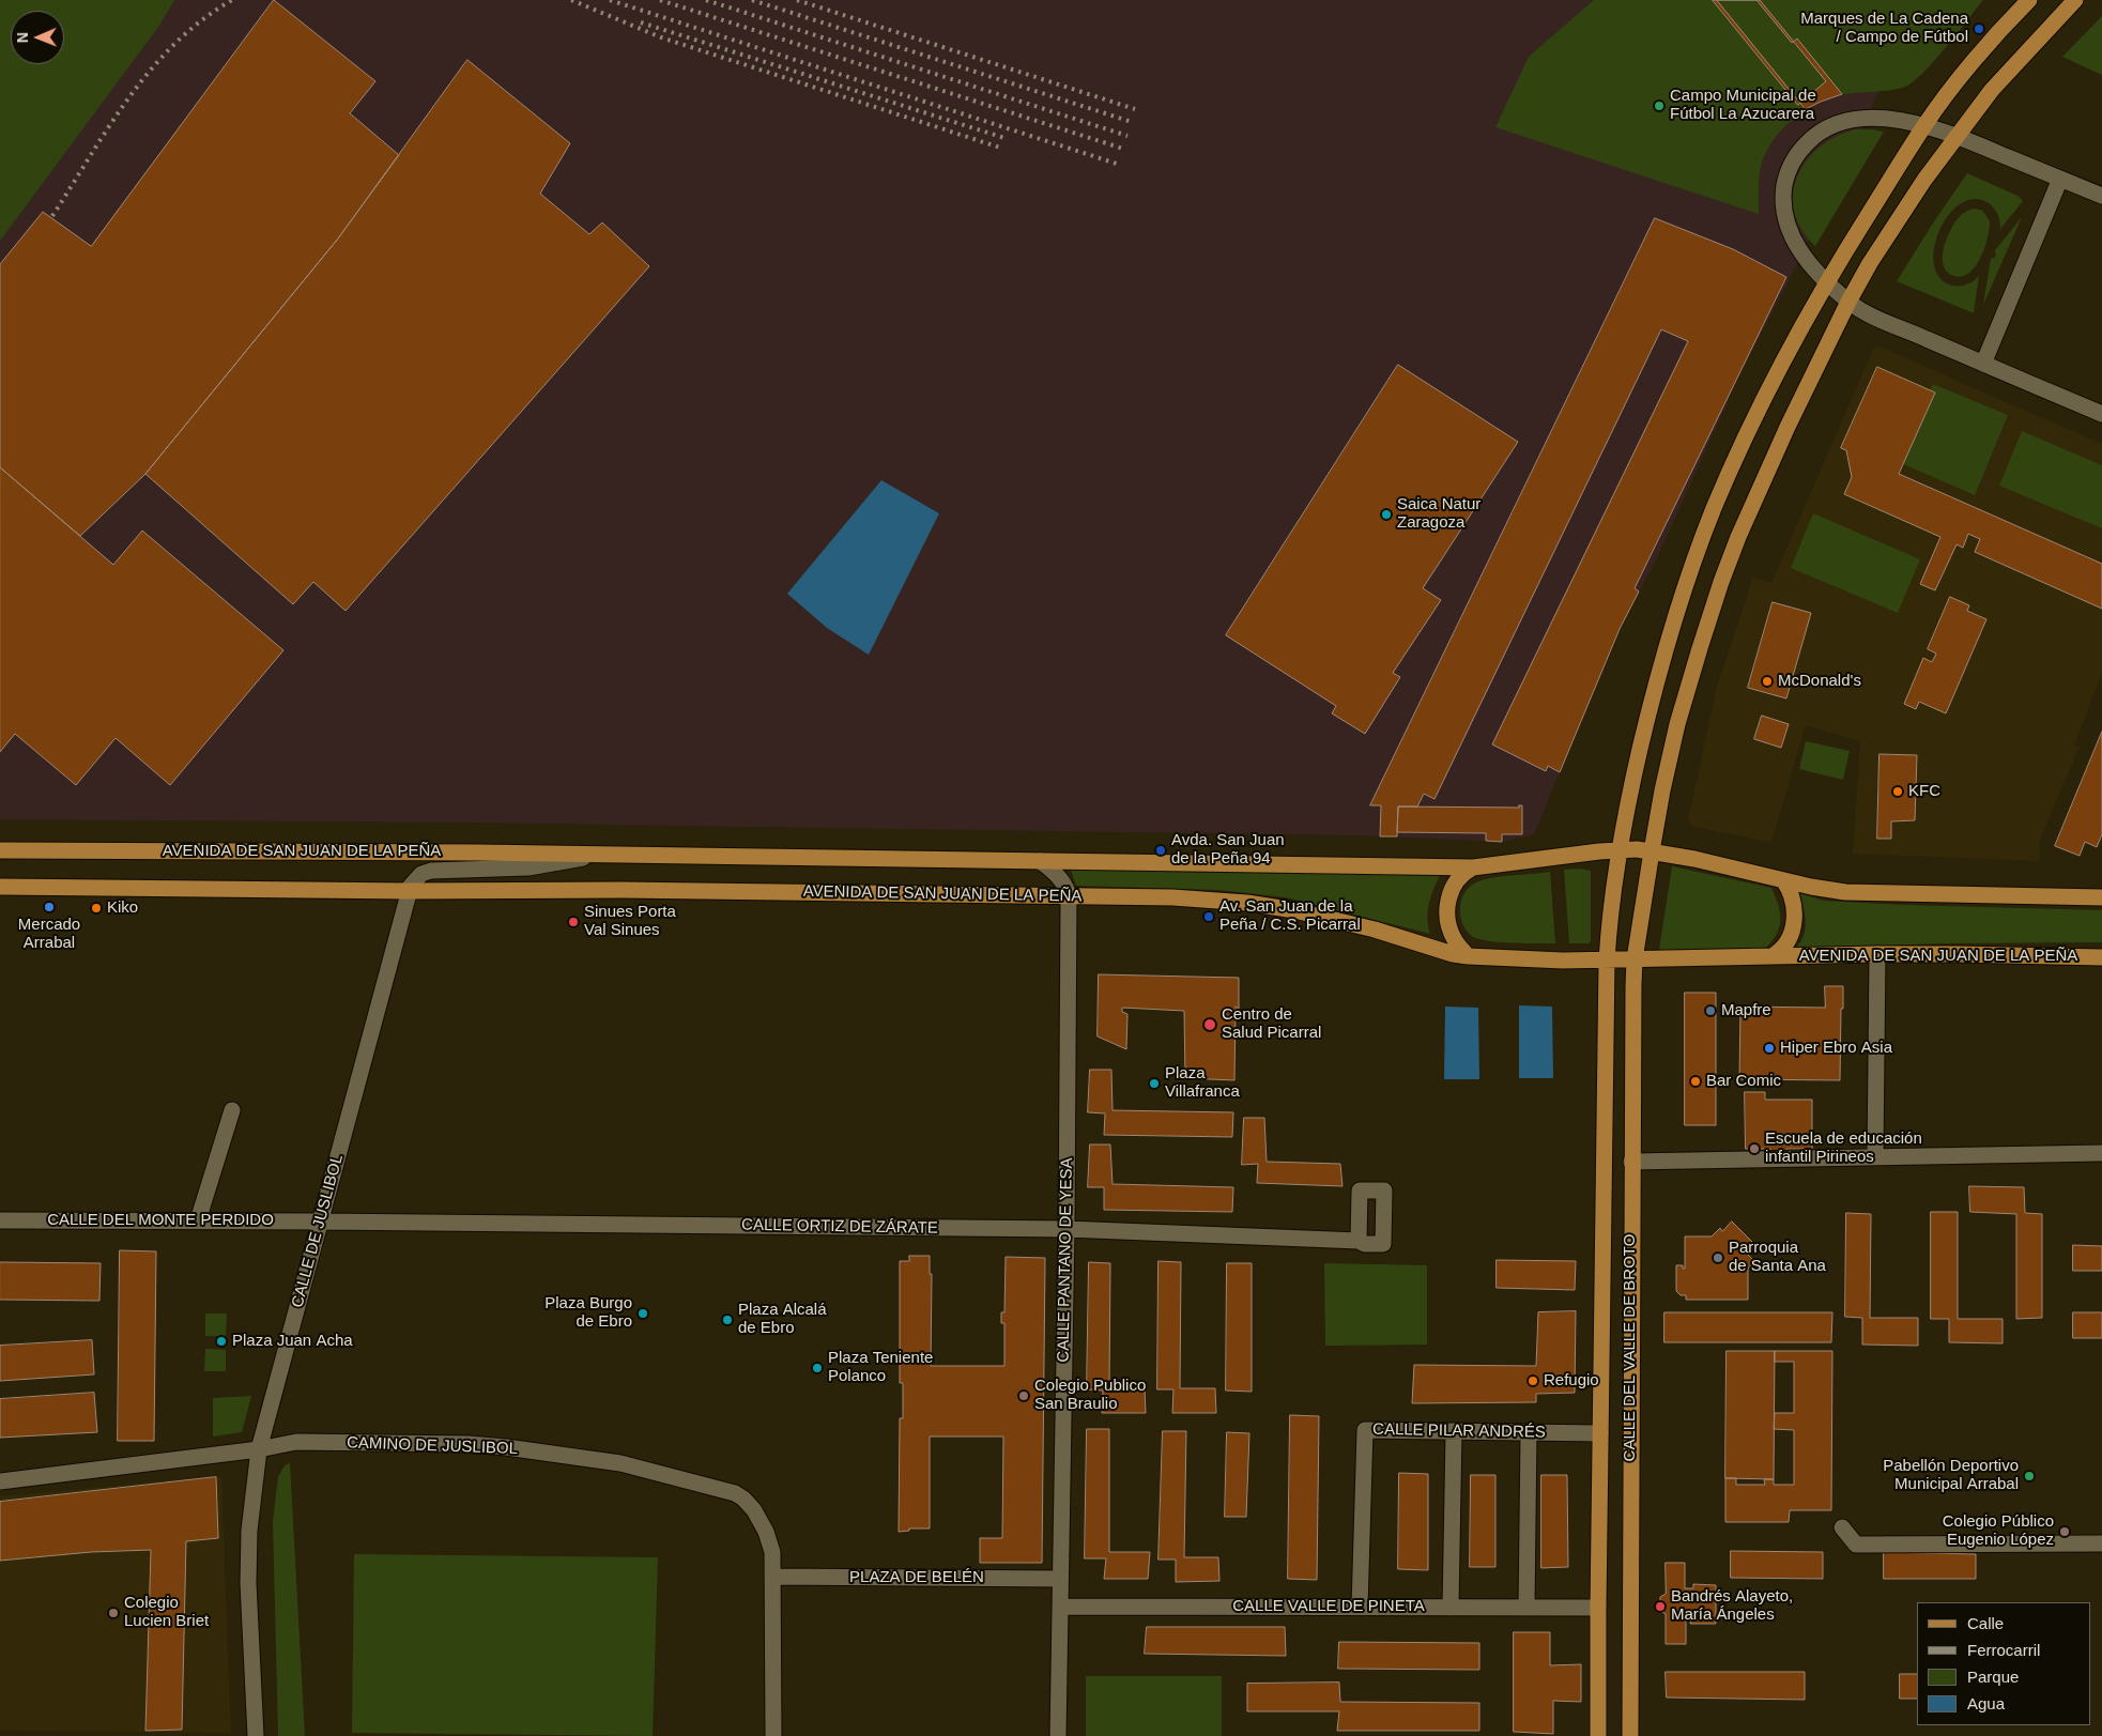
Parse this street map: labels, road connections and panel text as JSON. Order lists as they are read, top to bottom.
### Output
{
  "streets": {
    "main road": ["AVENIDA DE SAN JUAN DE LA PEÑA", "CALLE DEL VALLE DE BROTO"],
    "street": [
      "CALLE DEL MONTE PERDIDO",
      "CALLE ORTIZ DE ZÁRATE",
      "CALLE DE JUSLIBOL",
      "CALLE PANTANO DE YESA",
      "CALLE PILAR ANDRÉS",
      "CAMINO DE JUSLIBOL",
      "PLAZA DE BELÉN",
      "CALLE VALLE DE PINETA"
    ]
  },
  "crossings": [
    ["AVENIDA DE SAN JUAN DE LA PEÑA", "CALLE DE JUSLIBOL"],
    ["AVENIDA DE SAN JUAN DE LA PEÑA", "CALLE PANTANO DE YESA"],
    ["AVENIDA DE SAN JUAN DE LA PEÑA", "CALLE DEL VALLE DE BROTO"],
    ["CALLE DEL MONTE PERDIDO", "CALLE ORTIZ DE ZÁRATE"],
    ["CALLE DEL MONTE PERDIDO", "CALLE DE JUSLIBOL"],
    ["CALLE ORTIZ DE ZÁRATE", "CALLE DE JUSLIBOL"],
    ["CALLE ORTIZ DE ZÁRATE", "CALLE PANTANO DE YESA"],
    ["CALLE DE JUSLIBOL", "CAMINO DE JUSLIBOL"],
    ["CALLE PANTANO DE YESA", "PLAZA DE BELÉN"],
    ["CALLE PANTANO DE YESA", "CALLE VALLE DE PINETA"],
    ["CALLE DEL VALLE DE BROTO", "CALLE PILAR ANDRÉS"],
    ["CALLE DEL VALLE DE BROTO", "CALLE VALLE DE PINETA"],
    ["CALLE PILAR ANDRÉS", "CALLE VALLE DE PINETA"],
    ["CAMINO DE JUSLIBOL", "PLAZA DE BELÉN"]
  ],
  "places": [
    "Marques de La Cadena / Campo de Fútbol",
    "Campo Municipal de Fútbol La Azucarera",
    "Saica Natur Zaragoza",
    "McDonald's",
    "KFC",
    "Avda. San Juan de la Peña 94",
    "Mercado Arrabal",
    "Kiko",
    "Av. San Juan de la Peña / C.S. Picarral",
    "Sinues Porta Val Sinues",
    "Mapfre",
    "Centro de Salud Picarral",
    "Hiper Ebro Asia",
    "Bar Comic",
    "Plaza Villafranca",
    "Escuela de educación infantil Pirineos",
    "Parroquia de Santa Ana",
    "Plaza Burgo de Ebro",
    "Plaza Alcalá de Ebro",
    "Plaza Juan Acha",
    "Plaza Teniente Polanco",
    "Refugio",
    "Colegio Publico San Braulio",
    "Pabellón Deportivo Municipal Arrabal",
    "Colegio Público Eugenio López",
    "Bandrés Alayeto, María Ángeles",
    "Colegio Lucien Briet"
  ],
  "legend": [
    "Calle",
    "Ferrocarril",
    "Parque",
    "Agua"
  ],
  "north": "left"
}
